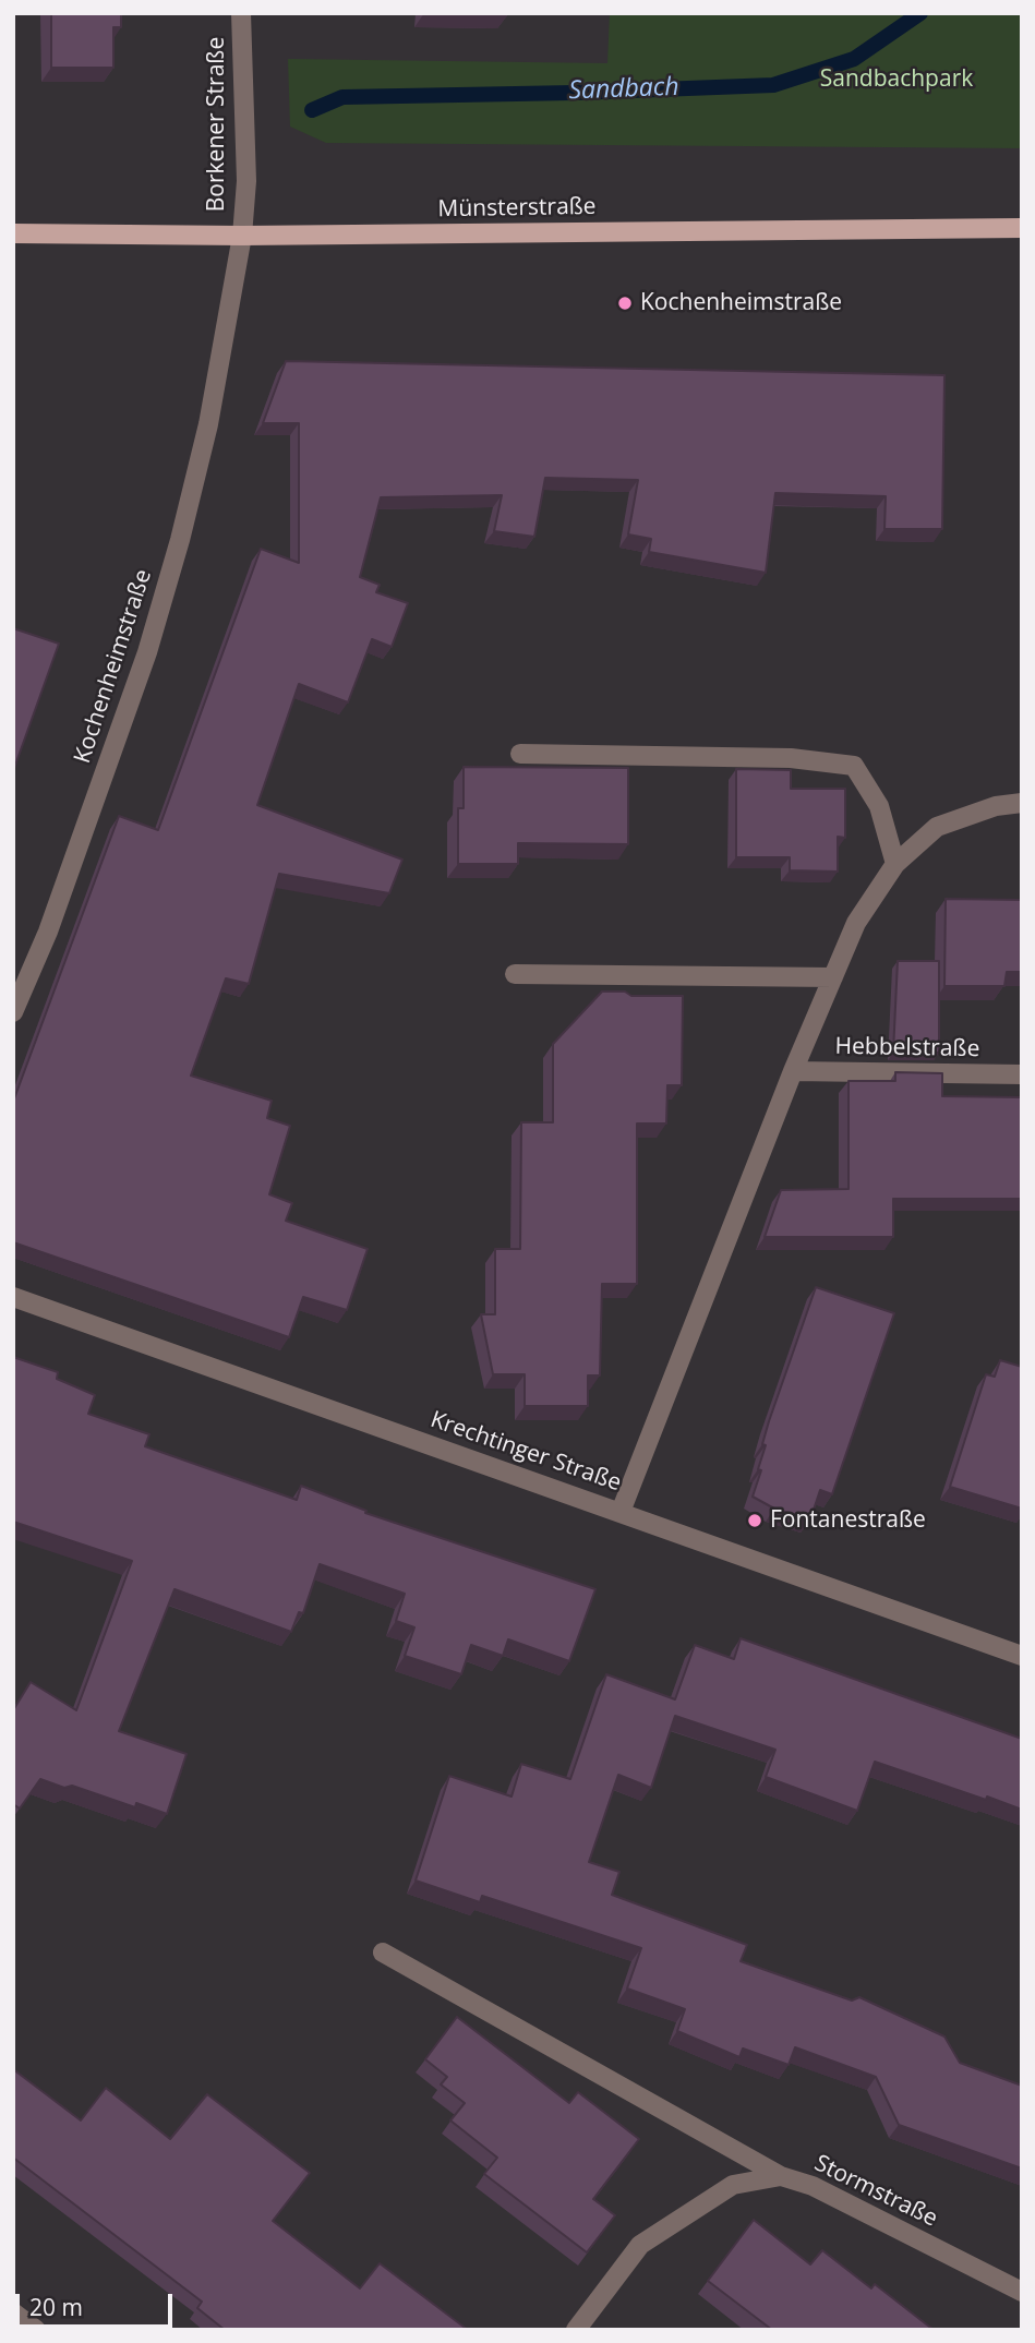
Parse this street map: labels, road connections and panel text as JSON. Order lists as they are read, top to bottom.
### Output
{
  "streets": {
    "main road": ["Münsterstraße"],
    "street": [
      "Borkener Straße",
      "Kochenheimstraße",
      "Hebbelstraße",
      "Krechtinger Straße",
      "Stormstraße"
    ]
  },
  "crossings": [
    ["Borkener Straße", "Münsterstraße"],
    ["Borkener Straße", "Kochenheimstraße"],
    ["Münsterstraße", "Kochenheimstraße"]
  ],
  "water": ["Sandbach"],
  "parks": ["Sandbachpark"],
  "places": ["Kochenheimstraße", "Fontanestraße"],
  "scale_bar": "20 m"
}
